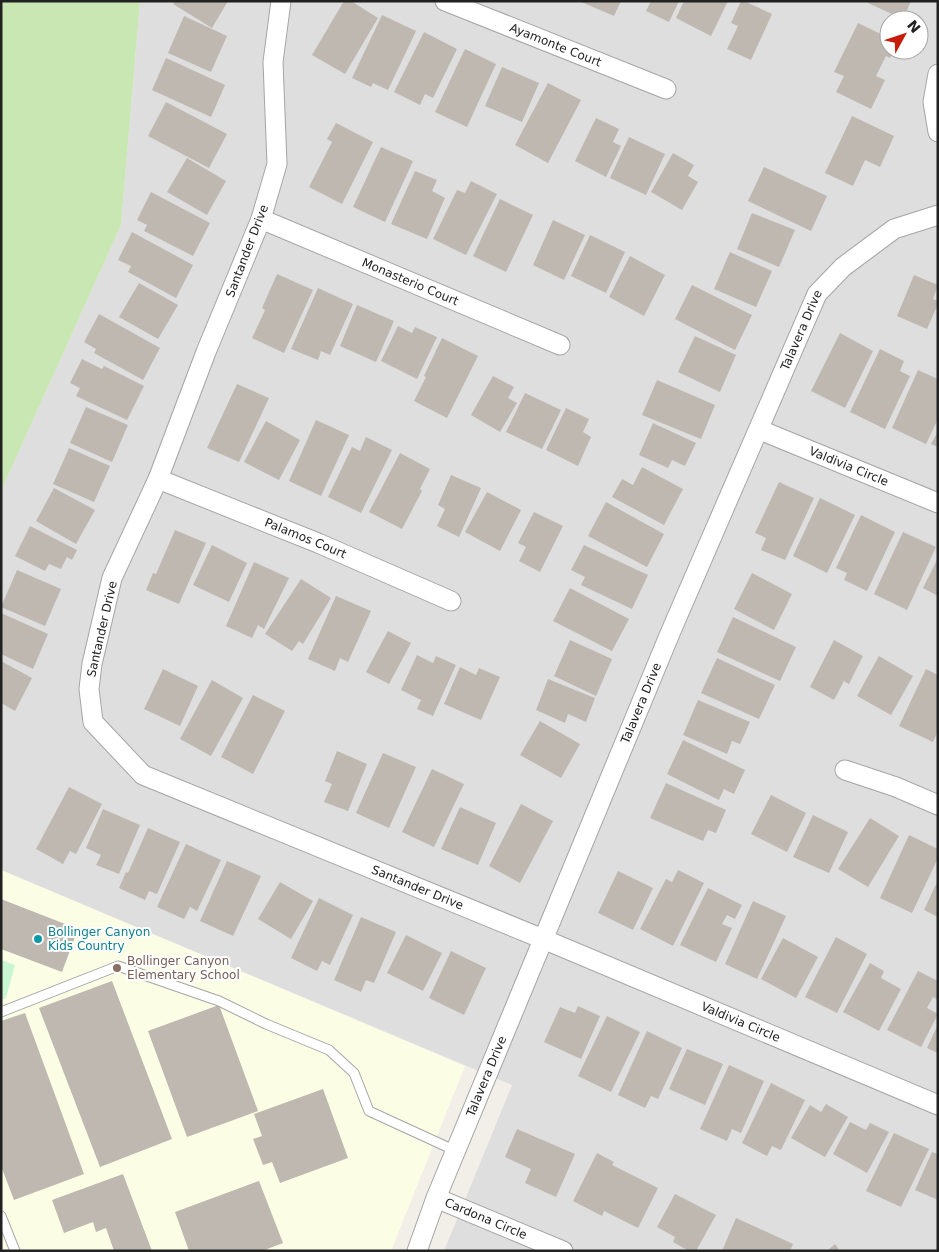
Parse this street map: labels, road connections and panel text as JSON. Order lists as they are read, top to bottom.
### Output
{
  "streets": {
    "street": [
      "Ayamonte Court",
      "Santander Drive",
      "Monasterio Court",
      "Talavera Drive",
      "Valdivia Circle",
      "Palamos Court",
      "Cardona Circle"
    ]
  },
  "crossings": [
    ["Santander Drive", "Monasterio Court"],
    ["Santander Drive", "Talavera Drive"],
    ["Santander Drive", "Valdivia Circle"],
    ["Santander Drive", "Palamos Court"],
    ["Talavera Drive", "Valdivia Circle"],
    ["Talavera Drive", "Cardona Circle"]
  ],
  "places": ["Bollinger Canyon Kids Country", "Bollinger Canyon Elementary School"],
  "north": "top right"
}
